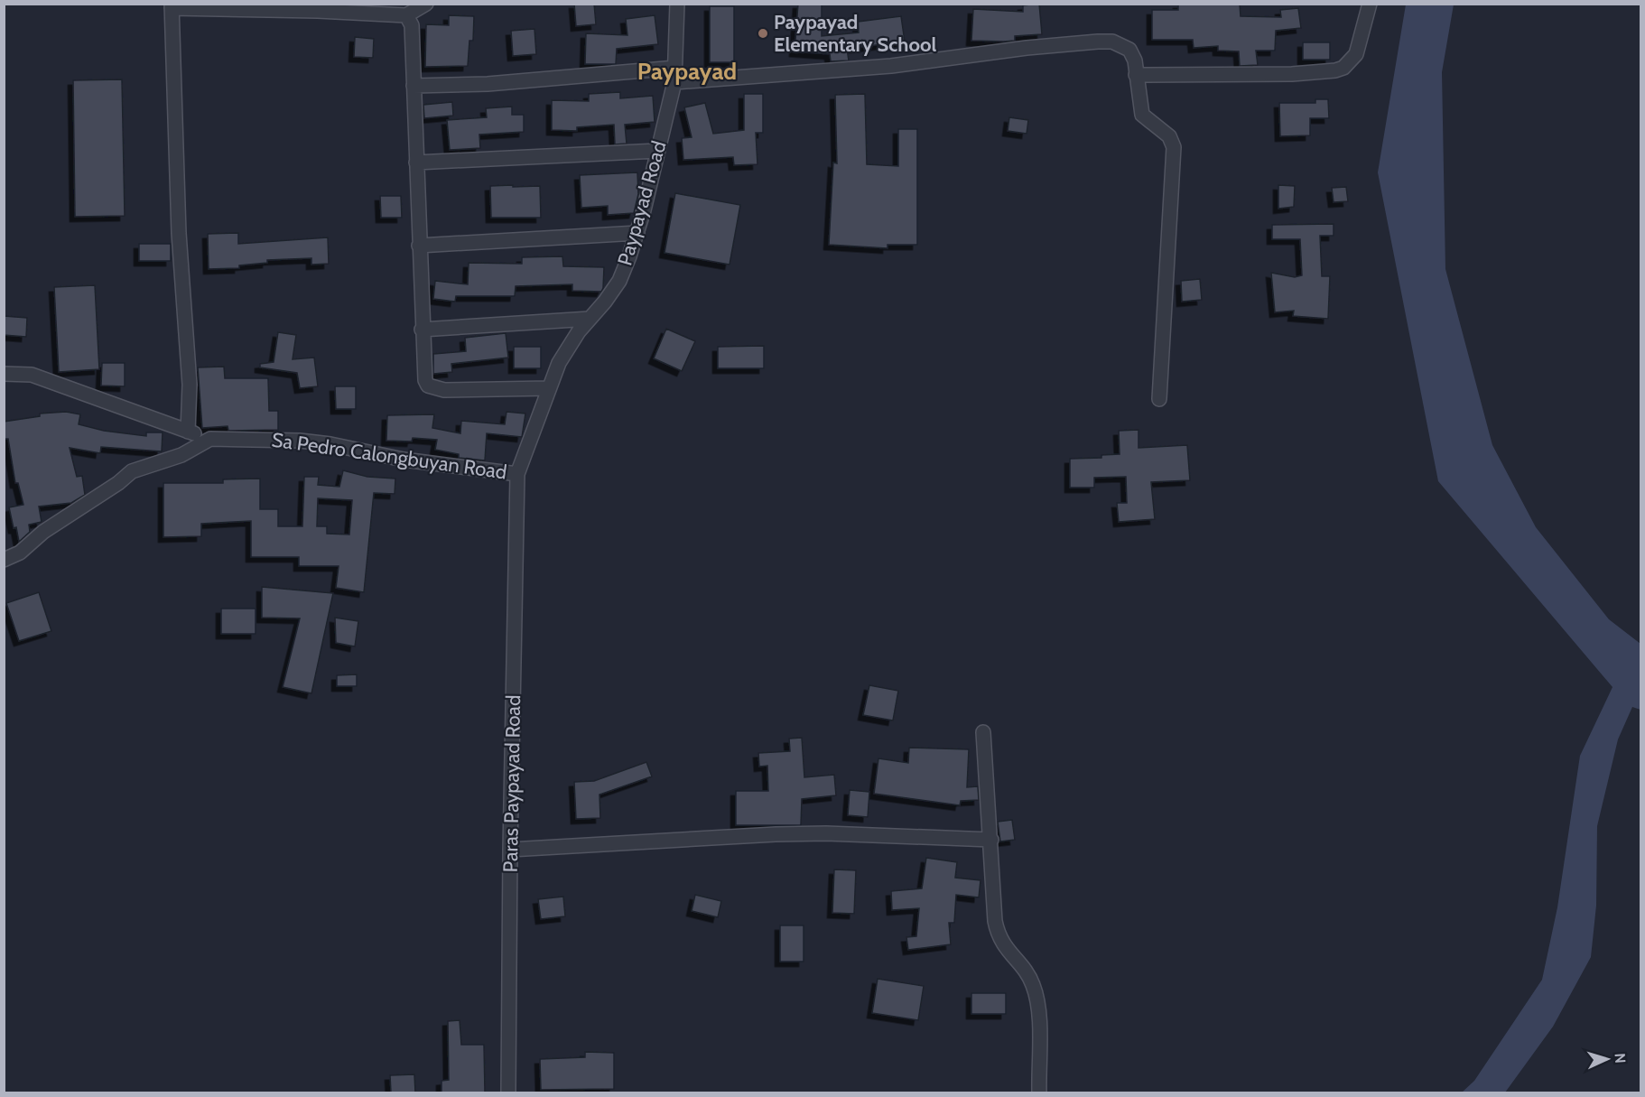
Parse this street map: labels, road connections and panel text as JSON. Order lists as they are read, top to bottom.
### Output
{
  "streets": {
    "street": ["Paypayad Road", "Sa Pedro Calongbuyan Road", "Paras Paypayad Road"]
  },
  "crossings": [
    ["Paypayad Road", "Sa Pedro Calongbuyan Road"],
    ["Paypayad Road", "Paras Paypayad Road"],
    ["Sa Pedro Calongbuyan Road", "Paras Paypayad Road"]
  ],
  "districts": ["Paypayad"],
  "places": ["Paypayad Elementary School"],
  "north": "right"
}
